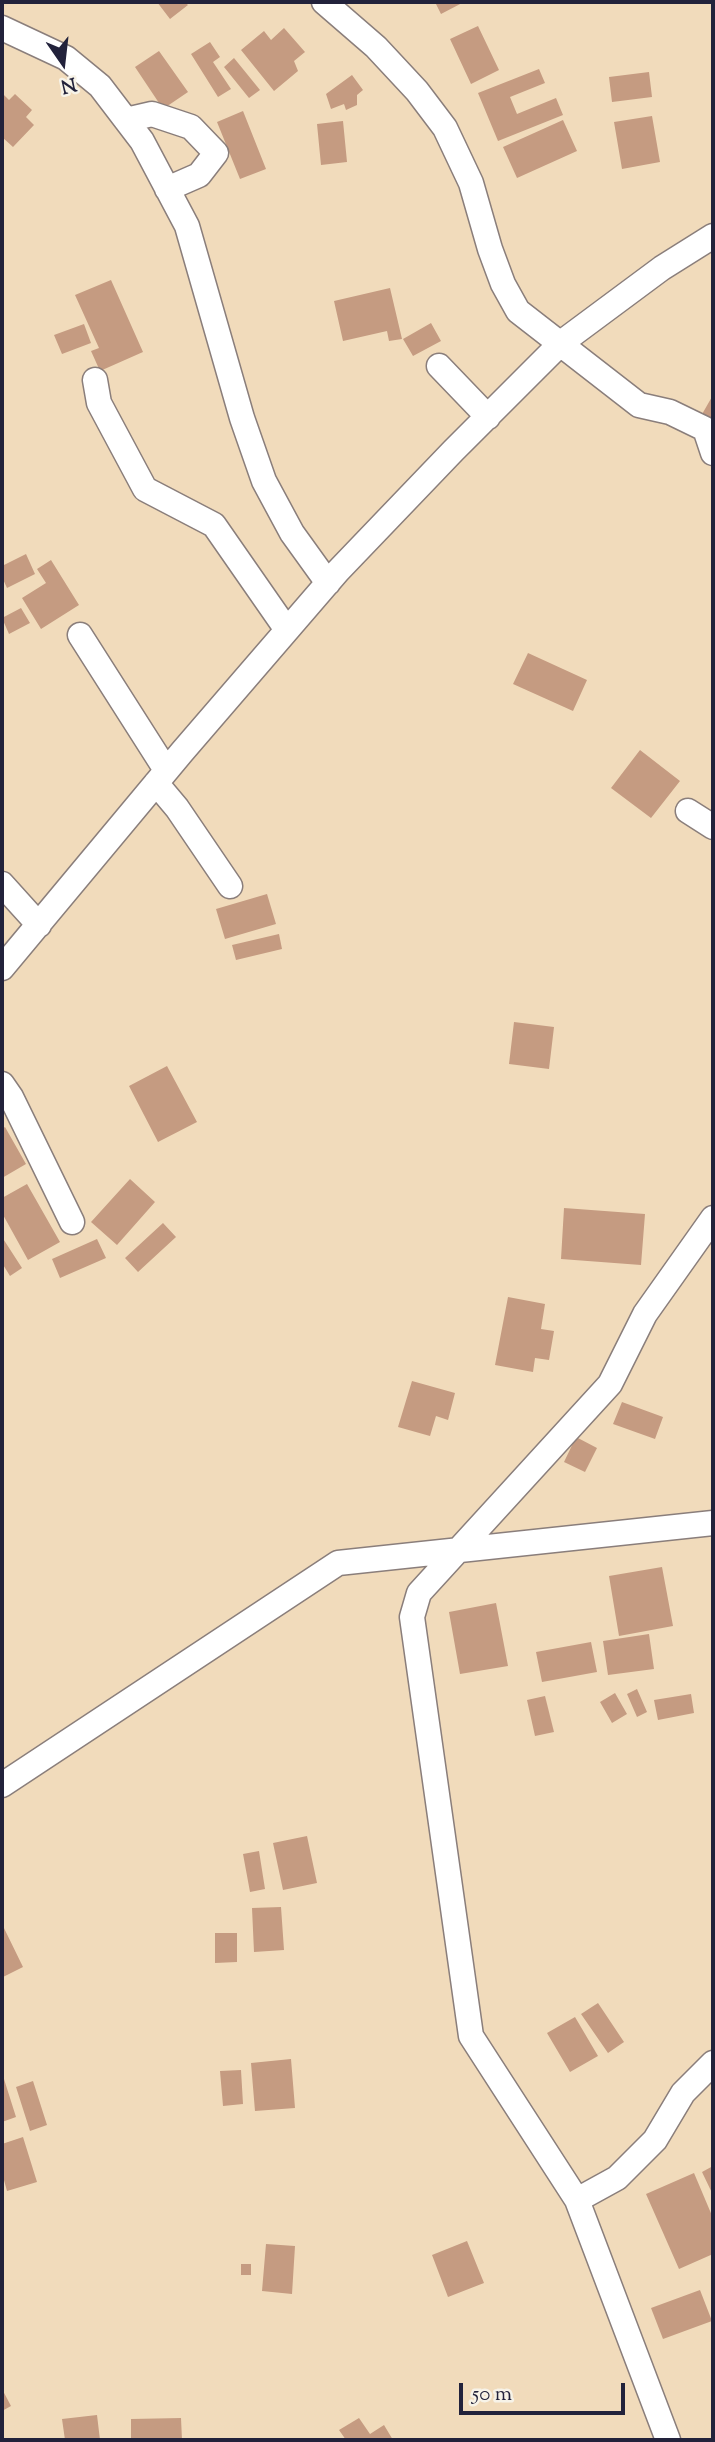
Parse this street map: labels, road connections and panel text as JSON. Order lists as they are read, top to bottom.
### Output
{
  "scale_bar": "50 m",
  "north": "bottom"
}
